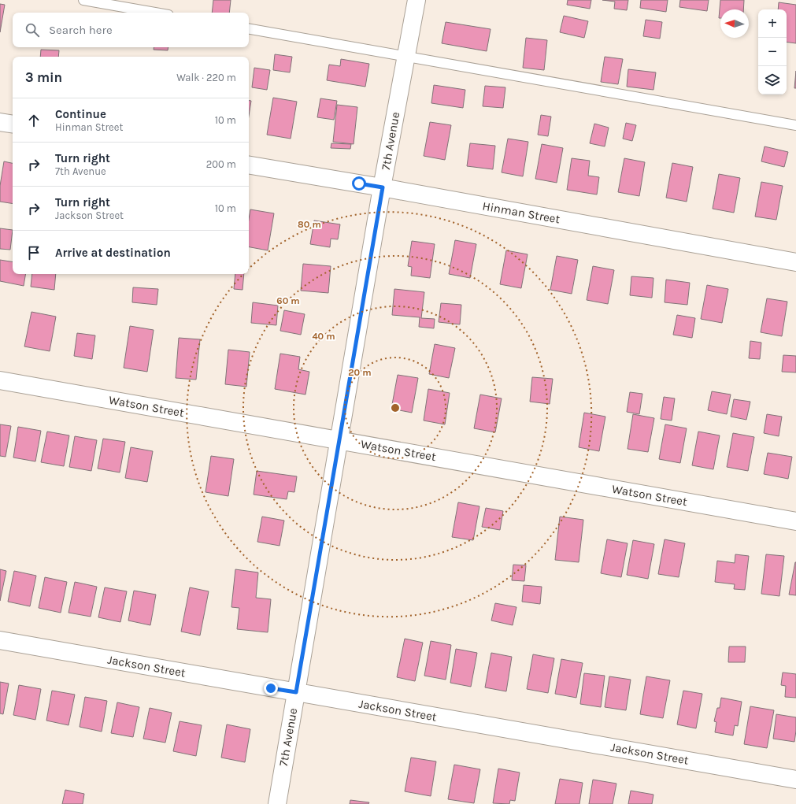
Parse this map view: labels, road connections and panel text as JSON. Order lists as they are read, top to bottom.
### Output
{
  "streets": {
    "street": [
      "7th Avenue",
      "Hinman Street",
      "Watson Street",
      "Jackson Street"
    ]
  },
  "crossings": [
    ["7th Avenue", "Hinman Street"],
    ["7th Avenue", "Watson Street"],
    ["7th Avenue", "Jackson Street"]
  ],
  "north": "left",
  "page": {
    "map_buttons": ["+", "−"],
    "search": "Search here",
    "heading": ["3 min", "Walk · 220 m"],
    "list": [
      ["Continue", "Hinman Street", "10 m"],
      ["Turn right", "7th Avenue", "200 m"],
      ["Turn right", "Jackson Street", "10 m"],
      "Arrive at destination"
    ]
  },
  "rings": [
    "80 m",
    "60 m",
    "40 m",
    "20 m"
  ]
}
